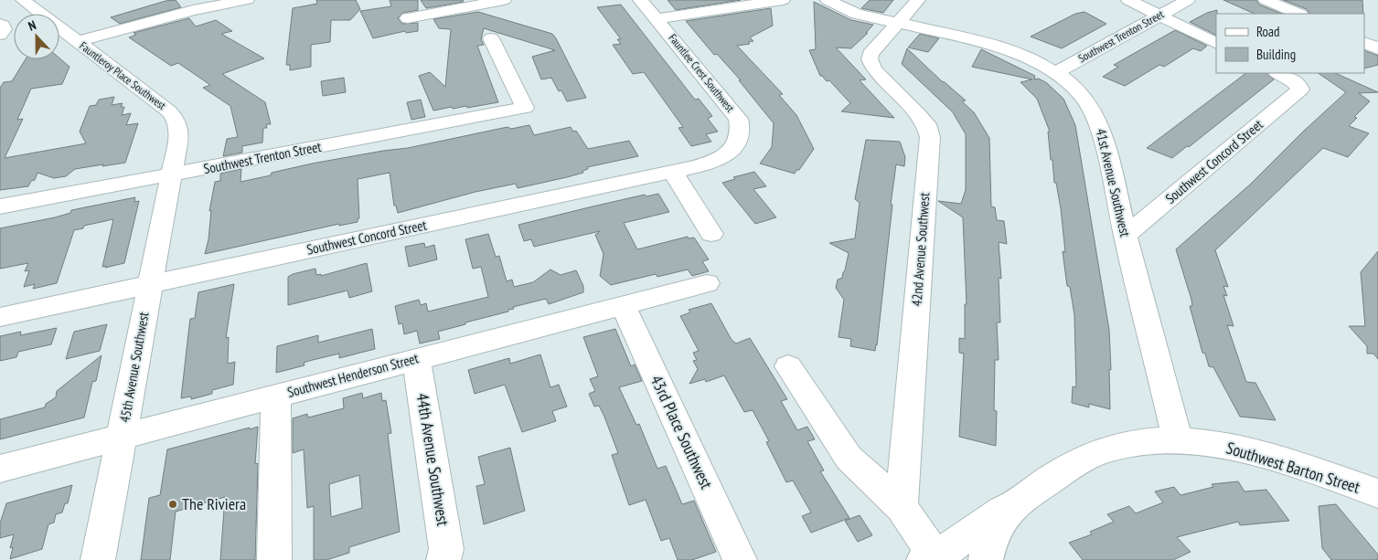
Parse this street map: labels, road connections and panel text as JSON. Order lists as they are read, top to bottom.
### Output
{
  "streets": {
    "street": [
      "Southwest Trenton Street",
      "Fauntlee Crest Southwest",
      "Fauntleroy Place Southwest",
      "Southwest Concord Street",
      "41st Avenue Southwest",
      "42nd Avenue Southwest",
      "45th Avenue Southwest",
      "Southwest Henderson Street",
      "43rd Place Southwest",
      "44th Avenue Southwest",
      "Southwest Barton Street"
    ]
  },
  "crossings": [
    ["Southwest Trenton Street", "Fauntleroy Place Southwest"],
    ["Southwest Trenton Street", "41st Avenue Southwest"],
    ["Southwest Trenton Street", "45th Avenue Southwest"],
    ["Fauntlee Crest Southwest", "Southwest Concord Street"],
    ["Fauntleroy Place Southwest", "45th Avenue Southwest"],
    ["Southwest Concord Street", "41st Avenue Southwest"],
    ["Southwest Concord Street", "45th Avenue Southwest"],
    ["41st Avenue Southwest", "42nd Avenue Southwest"],
    ["41st Avenue Southwest", "Southwest Barton Street"],
    ["45th Avenue Southwest", "Southwest Henderson Street"],
    ["Southwest Henderson Street", "43rd Place Southwest"],
    ["Southwest Henderson Street", "44th Avenue Southwest"]
  ],
  "places": ["The Riviera"],
  "legend": ["Road", "Building"],
  "north": "top"
}
